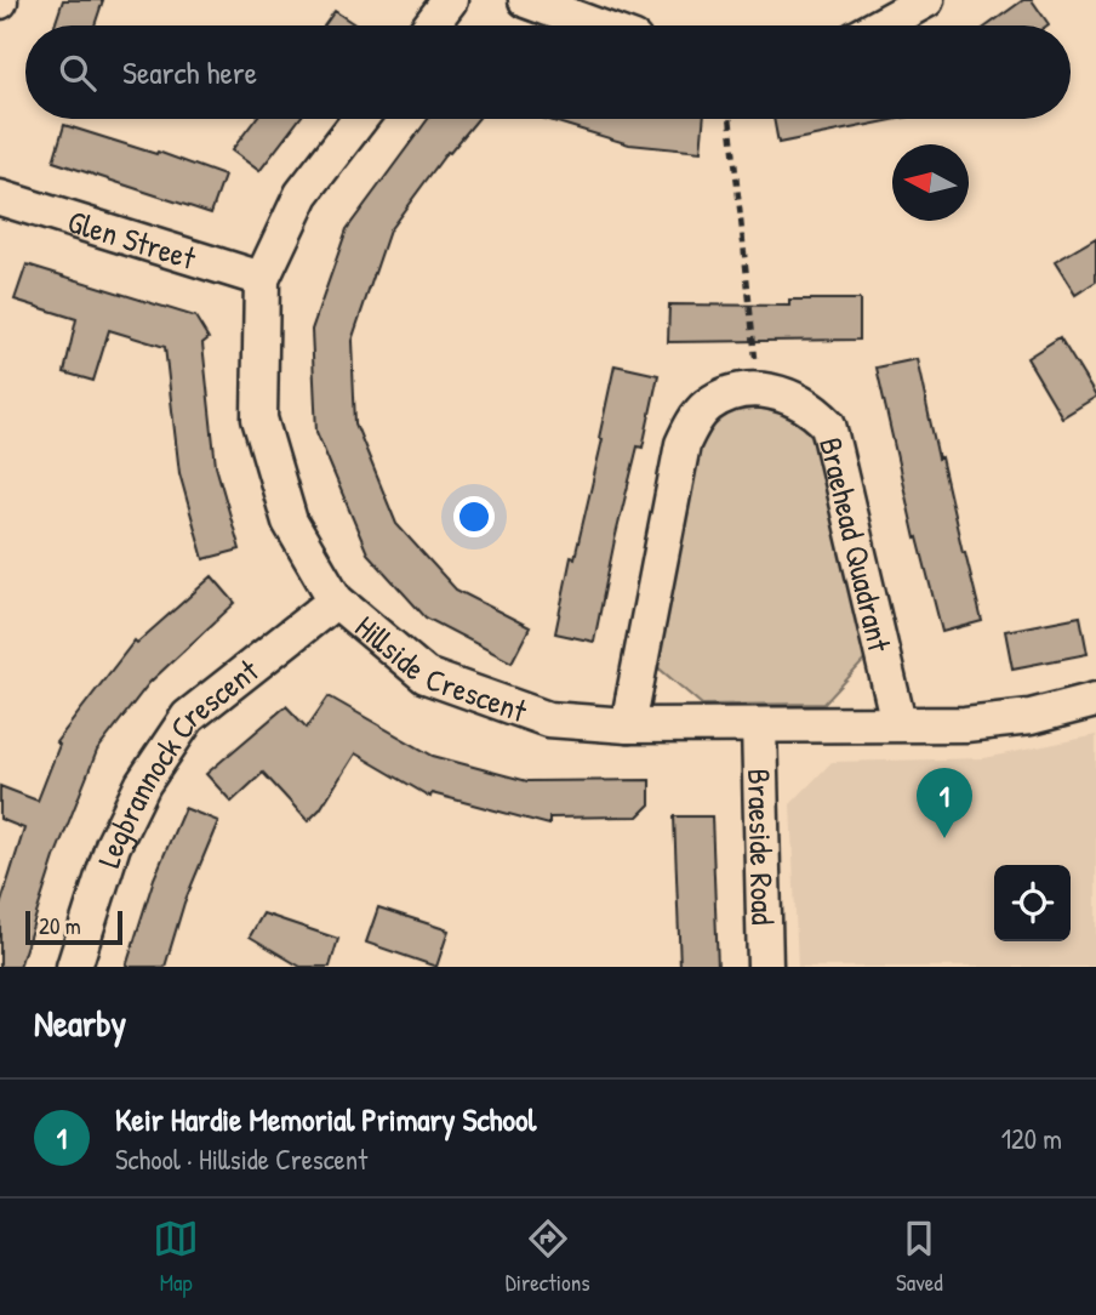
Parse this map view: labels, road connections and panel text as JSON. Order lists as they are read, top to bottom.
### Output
{
  "streets": {
    "street": [
      "Glen Street",
      "Braehead Quadrant",
      "Hillside Crescent",
      "Legbrannock Crescent",
      "Braeside Road"
    ]
  },
  "crossings": [
    ["Glen Street", "Hillside Crescent"],
    ["Braehead Quadrant", "Hillside Crescent"],
    ["Hillside Crescent", "Legbrannock Crescent"],
    ["Hillside Crescent", "Braeside Road"]
  ],
  "scale_bar": "20 m",
  "north": "left",
  "page": {
    "search": "Search here",
    "pins": "1",
    "scale": "20 m",
    "heading": "Nearby",
    "list": [
      {
        "mark": "1",
        "name": "Keir Hardie Memorial Primary School",
        "note": "School · Hillside Crescent",
        "value": "120 m"
      }
    ],
    "nav": ["Map", "Directions", "Saved"]
  }
}
